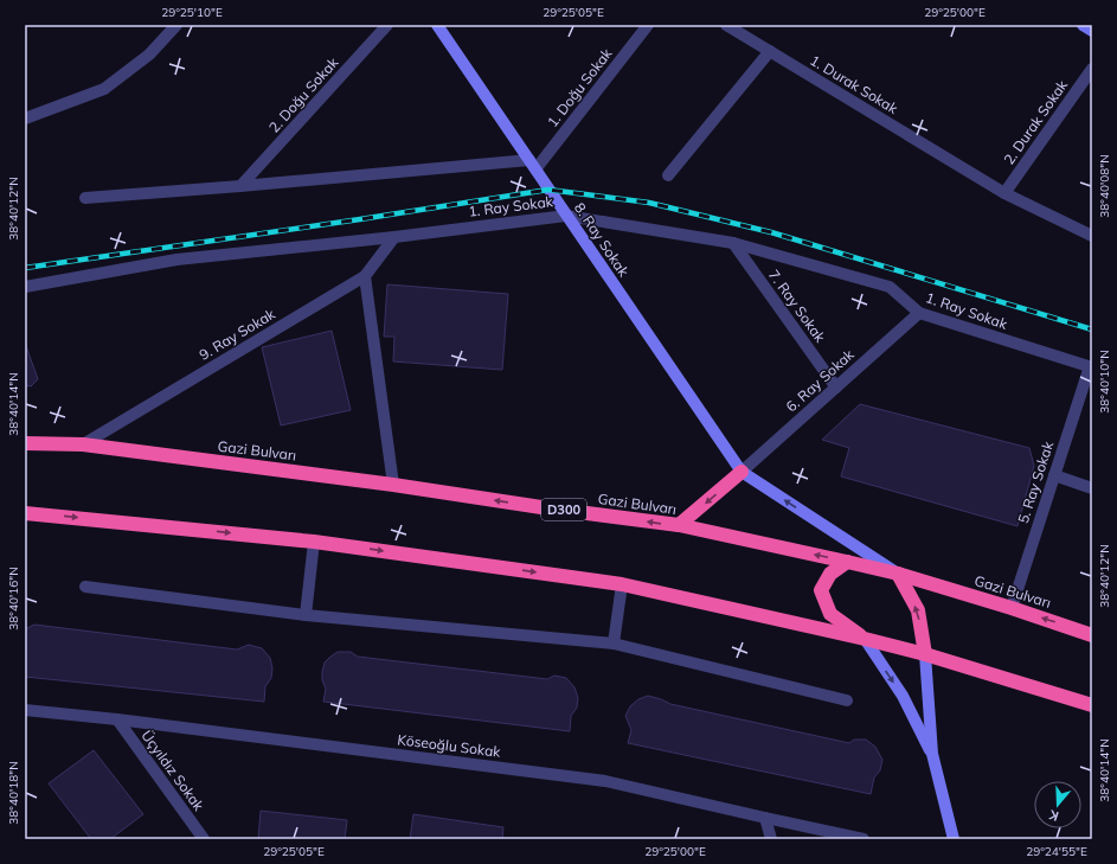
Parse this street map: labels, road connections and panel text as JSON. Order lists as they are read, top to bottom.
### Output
{
  "streets": {
    "highway": ["Gazi Bulvarı", "D300"],
    "street": [
      "1. Durak Sokak",
      "1. Doğu Sokak",
      "2. Doğu Sokak",
      "2. Durak Sokak",
      "1. Ray Sokak",
      "8. Ray Sokak",
      "7. Ray Sokak",
      "9. Ray Sokak",
      "6. Ray Sokak",
      "5. Ray Sokak",
      "Köseoğlu Sokak",
      "Üçyıldız Sokak"
    ]
  },
  "crossings": [
    ["1. Durak Sokak", "2. Durak Sokak"],
    ["1. Doğu Sokak", "8. Ray Sokak"],
    ["1. Ray Sokak", "8. Ray Sokak"],
    ["1. Ray Sokak", "7. Ray Sokak"],
    ["1. Ray Sokak", "9. Ray Sokak"],
    ["1. Ray Sokak", "6. Ray Sokak"],
    ["1. Ray Sokak", "5. Ray Sokak"],
    ["8. Ray Sokak", "6. Ray Sokak"],
    ["7. Ray Sokak", "6. Ray Sokak"],
    ["9. Ray Sokak", "Gazi Bulvarı"],
    ["Gazi Bulvarı", "5. Ray Sokak"],
    ["Köseoğlu Sokak", "Üçyıldız Sokak"]
  ],
  "north": "bottom",
  "coordinates": [
    "29°25'10\"E",
    "29°25'05\"E",
    "29°25'00\"E",
    "38°40'08\"N",
    "38°40'12\"N",
    "38°40'10\"N",
    "38°40'14\"N",
    "38°40'16\"N",
    "38°40'18\"N",
    "29°24'55\"E"
  ]
}
